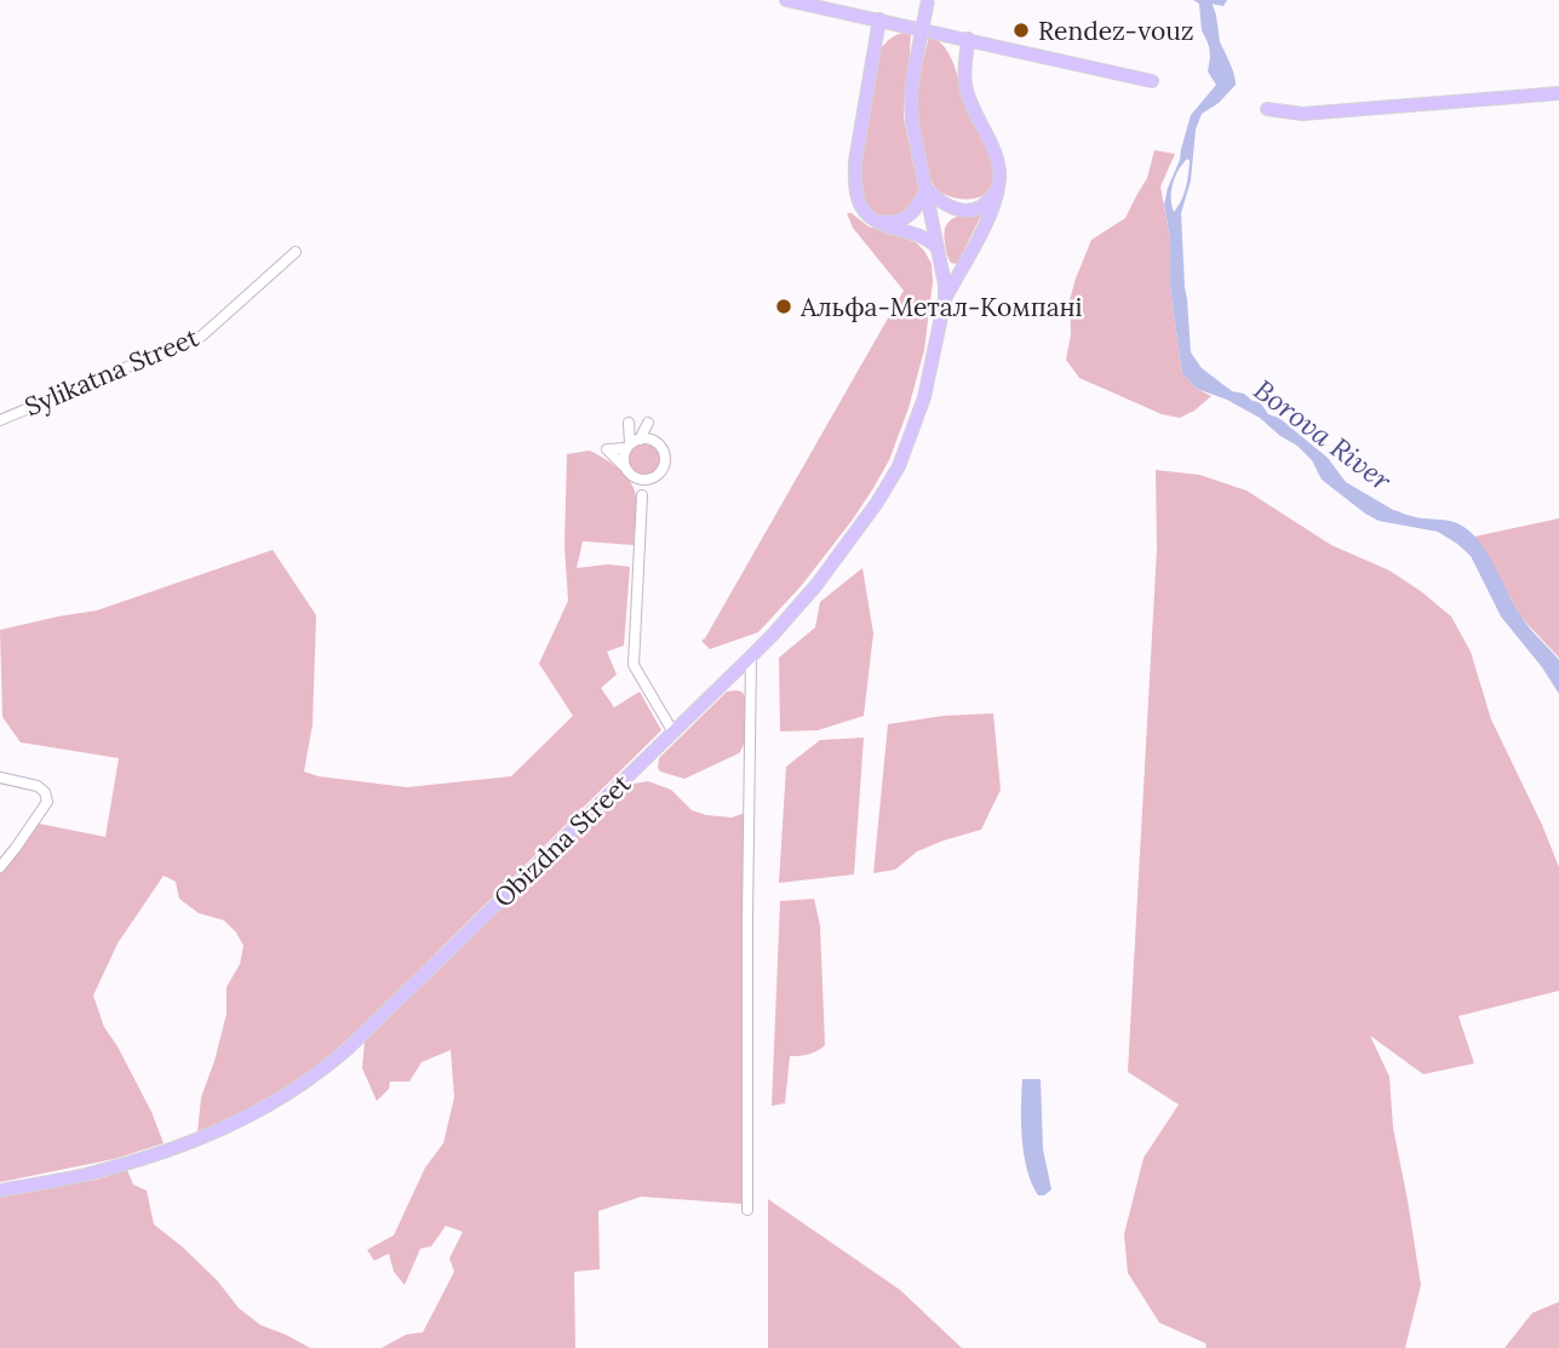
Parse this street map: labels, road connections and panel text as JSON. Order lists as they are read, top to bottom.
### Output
{
  "streets": {
    "main road": ["Obizdna Street"],
    "street": ["Sylikatna Street"]
  },
  "water": ["Borova River"],
  "places": ["Rendez-vouz", "Альфа-Метал-Компані"]
}
